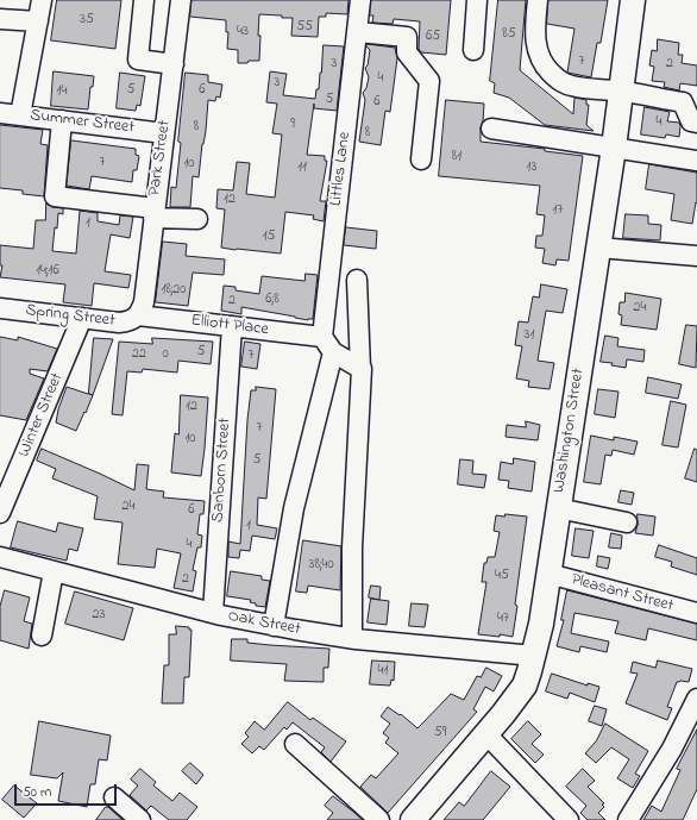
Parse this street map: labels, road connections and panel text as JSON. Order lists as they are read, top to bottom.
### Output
{
  "streets": {
    "main road": ["Washington Street"],
    "street": [
      "Summer Street",
      "Park Street",
      "Littles Lane",
      "Spring Street",
      "Elliott Place",
      "Winter Street",
      "Sanborn Street",
      "Pleasant Street",
      "Oak Street"
    ]
  },
  "crossings": [
    ["Summer Street", "Park Street"],
    ["Park Street", "Spring Street"],
    ["Park Street", "Elliott Place"],
    ["Littles Lane", "Elliott Place"],
    ["Littles Lane", "Oak Street"],
    ["Spring Street", "Elliott Place"],
    ["Spring Street", "Winter Street"],
    ["Elliott Place", "Sanborn Street"],
    ["Washington Street", "Pleasant Street"],
    ["Washington Street", "Oak Street"],
    ["Sanborn Street", "Oak Street"]
  ],
  "house_numbers": [
    "35",
    "55",
    "43",
    "85",
    "65",
    "7",
    "3",
    "2",
    "4",
    "3",
    "5",
    "6",
    "14",
    "5",
    "6",
    "4",
    "9",
    "8",
    "8",
    "81",
    "7",
    "10",
    "11",
    "13",
    "12",
    "17",
    "1",
    "15",
    "14;16",
    "18;20",
    "6;8",
    "2",
    "24",
    "31",
    "5",
    "22",
    "0",
    "7",
    "12",
    "7",
    "10",
    "5",
    "24",
    "6",
    "1",
    "4",
    "38;40",
    "45",
    "2",
    "23",
    "47",
    "41",
    "59"
  ],
  "scale_bar": "50 m"
}
